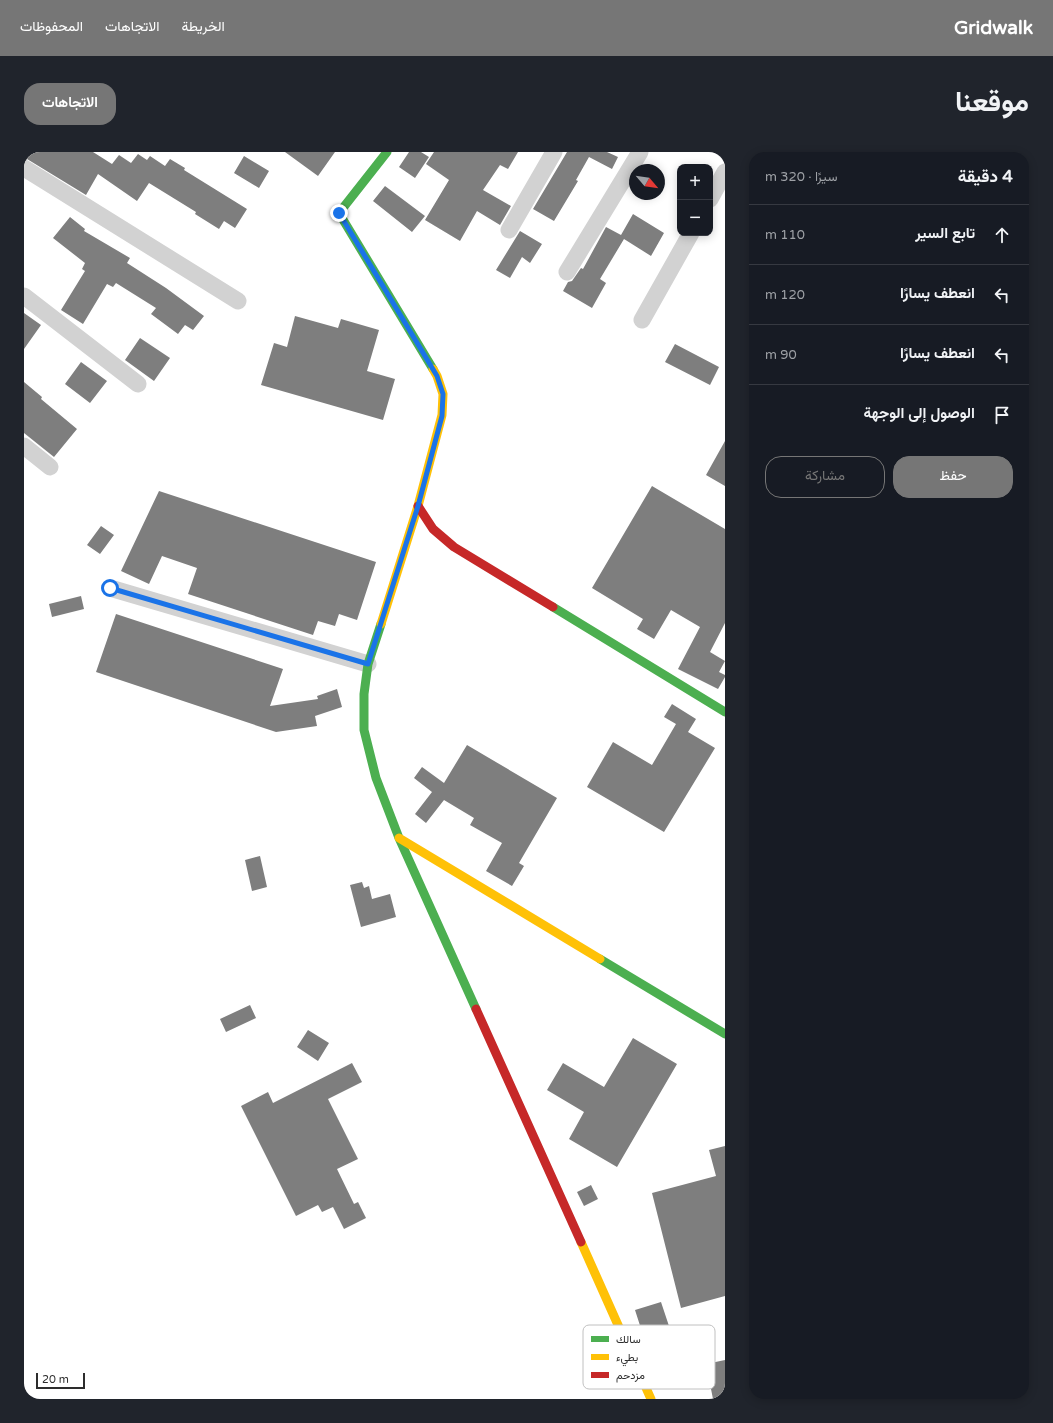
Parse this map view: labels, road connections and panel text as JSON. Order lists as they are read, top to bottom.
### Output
{
  "legend": ["سالك", "بطيء", "مزدحم"],
  "scale_bar": "20 m",
  "north": "bottom right",
  "page": {
    "header": "Gridwalk",
    "nav": ["الخريطة", "الاتجاهات", "المحفوظات"],
    "title": "موقعنا",
    "buttons": [
      "الاتجاهات",
      ["حفظ", "مشاركة"]
    ],
    "heading": ["4 دقيقة", "سيرًا · 320 m"],
    "map_buttons": ["+", "−"],
    "list": [
      ["تابع السير", "110 m"],
      ["انعطف يسارًا", "120 m"],
      ["انعطف يسارًا", "90 m"],
      "الوصول إلى الوجهة"
    ],
    "scale": "20 m"
  }
}
